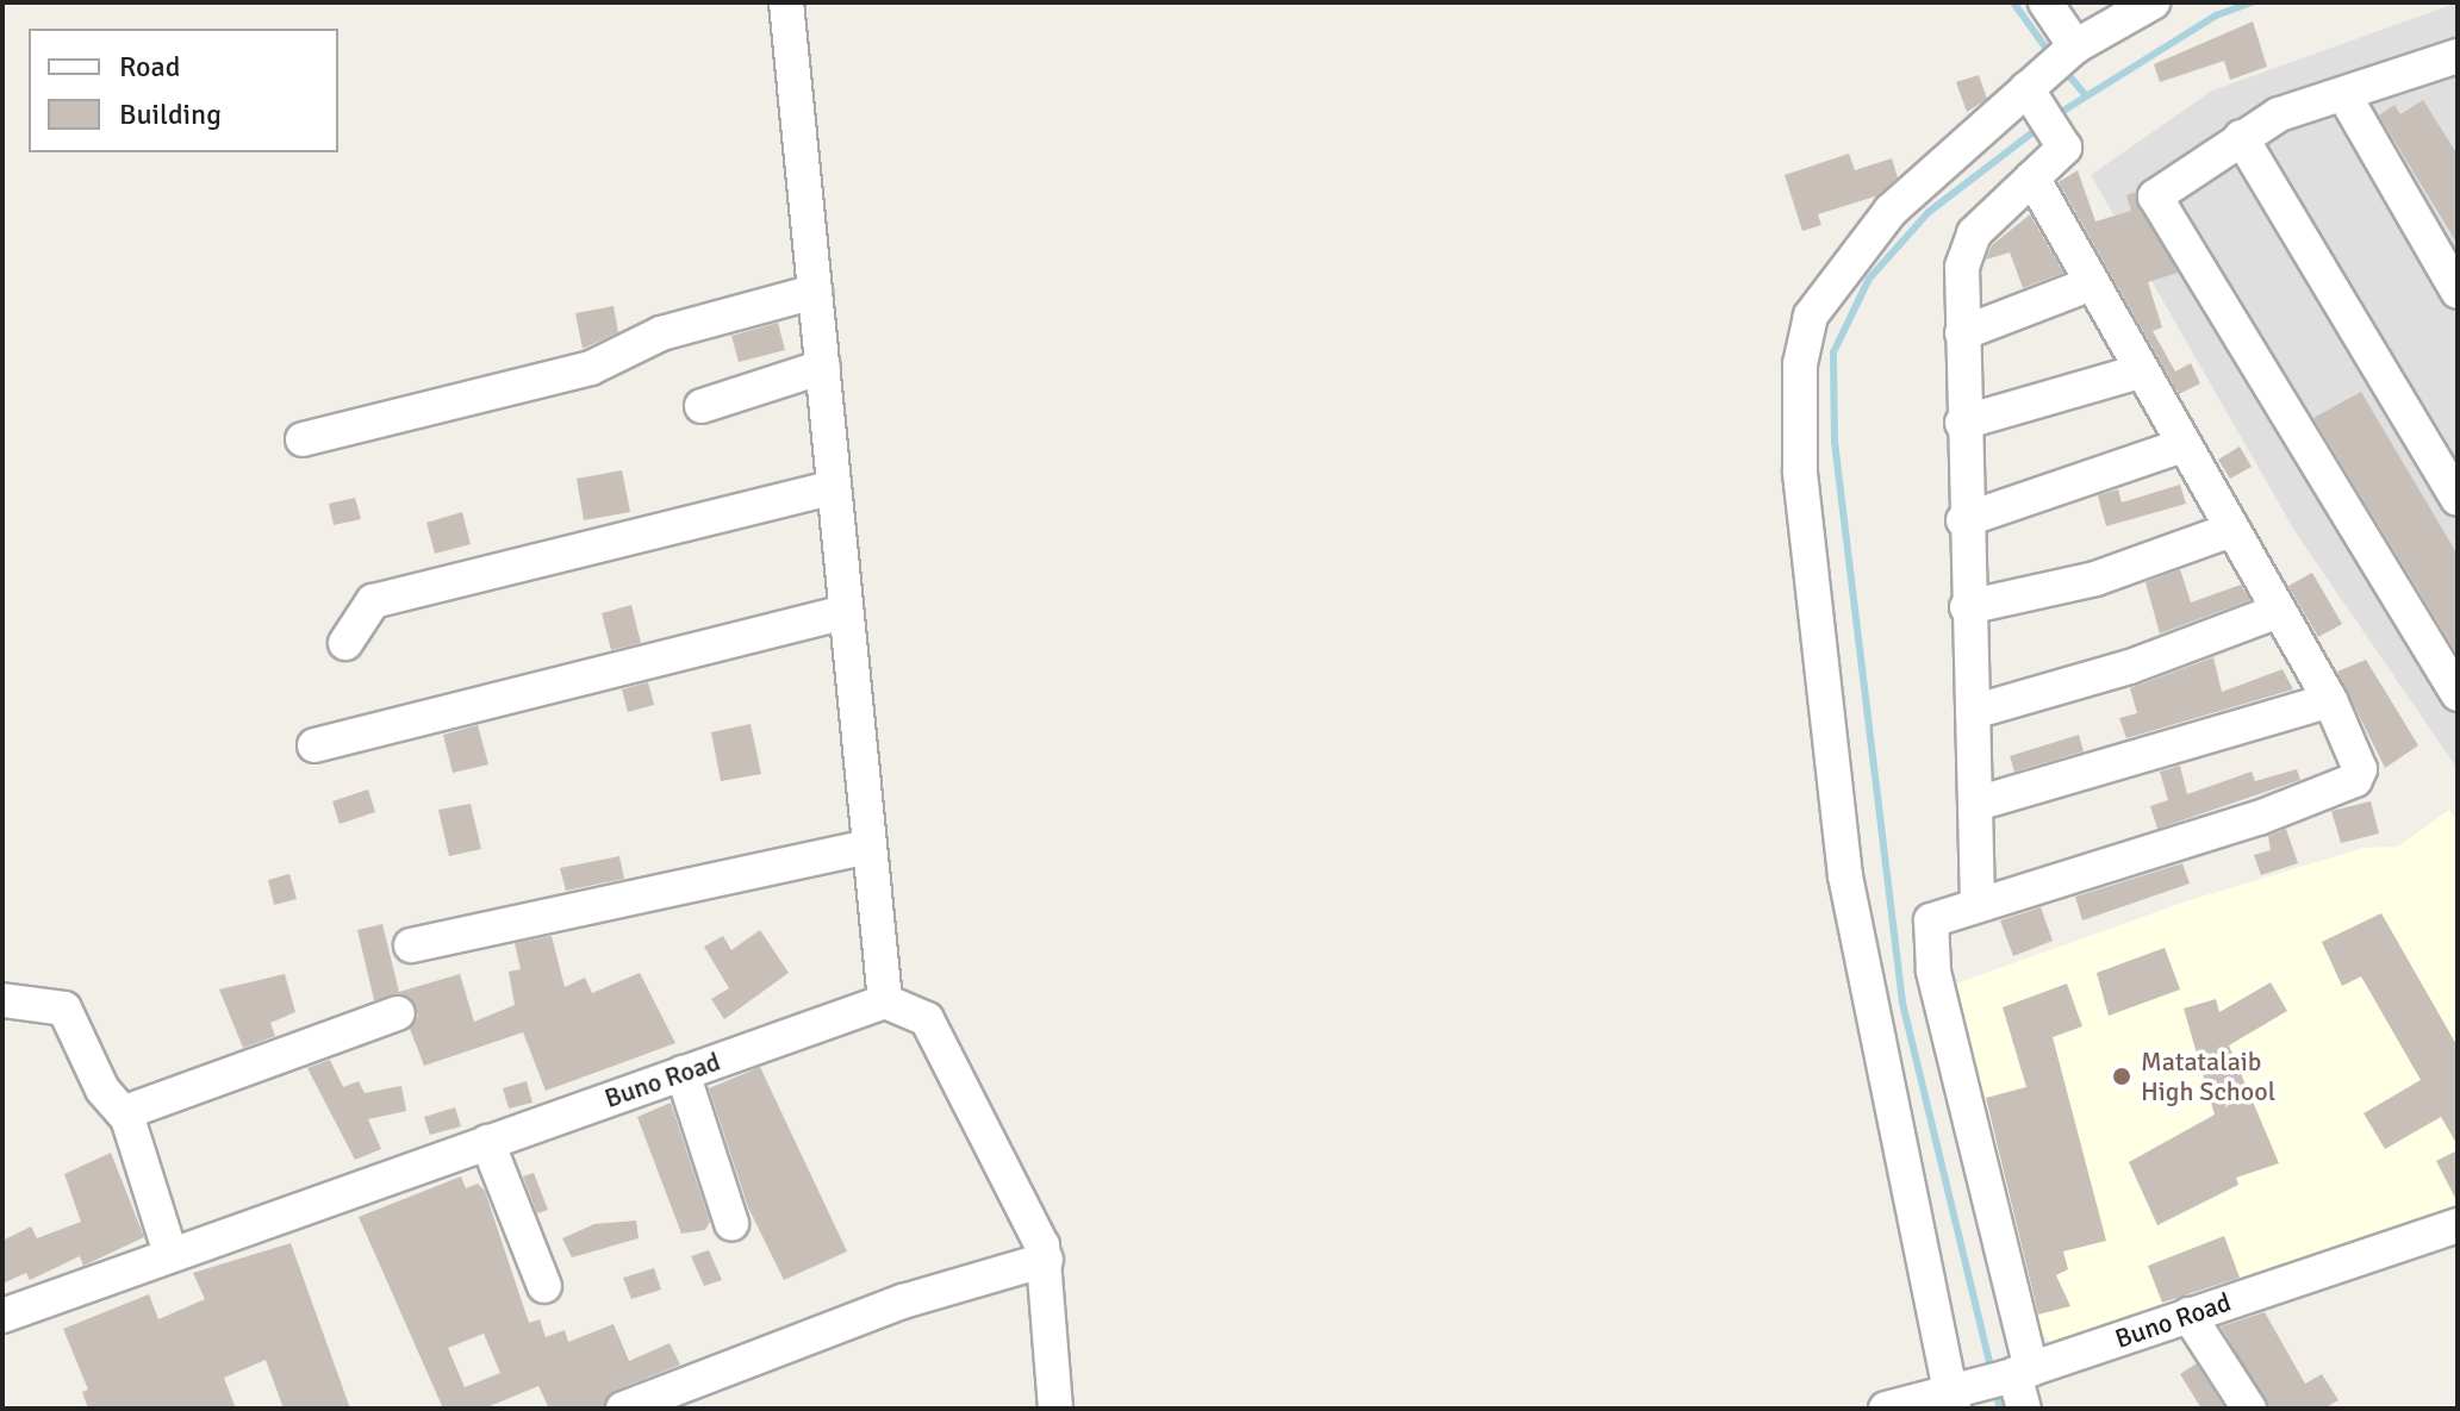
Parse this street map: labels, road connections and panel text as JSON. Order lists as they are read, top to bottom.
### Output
{
  "streets": {
    "street": ["Buno Road"]
  },
  "places": ["Matatalaib High School"],
  "legend": ["Road", "Building"]
}
